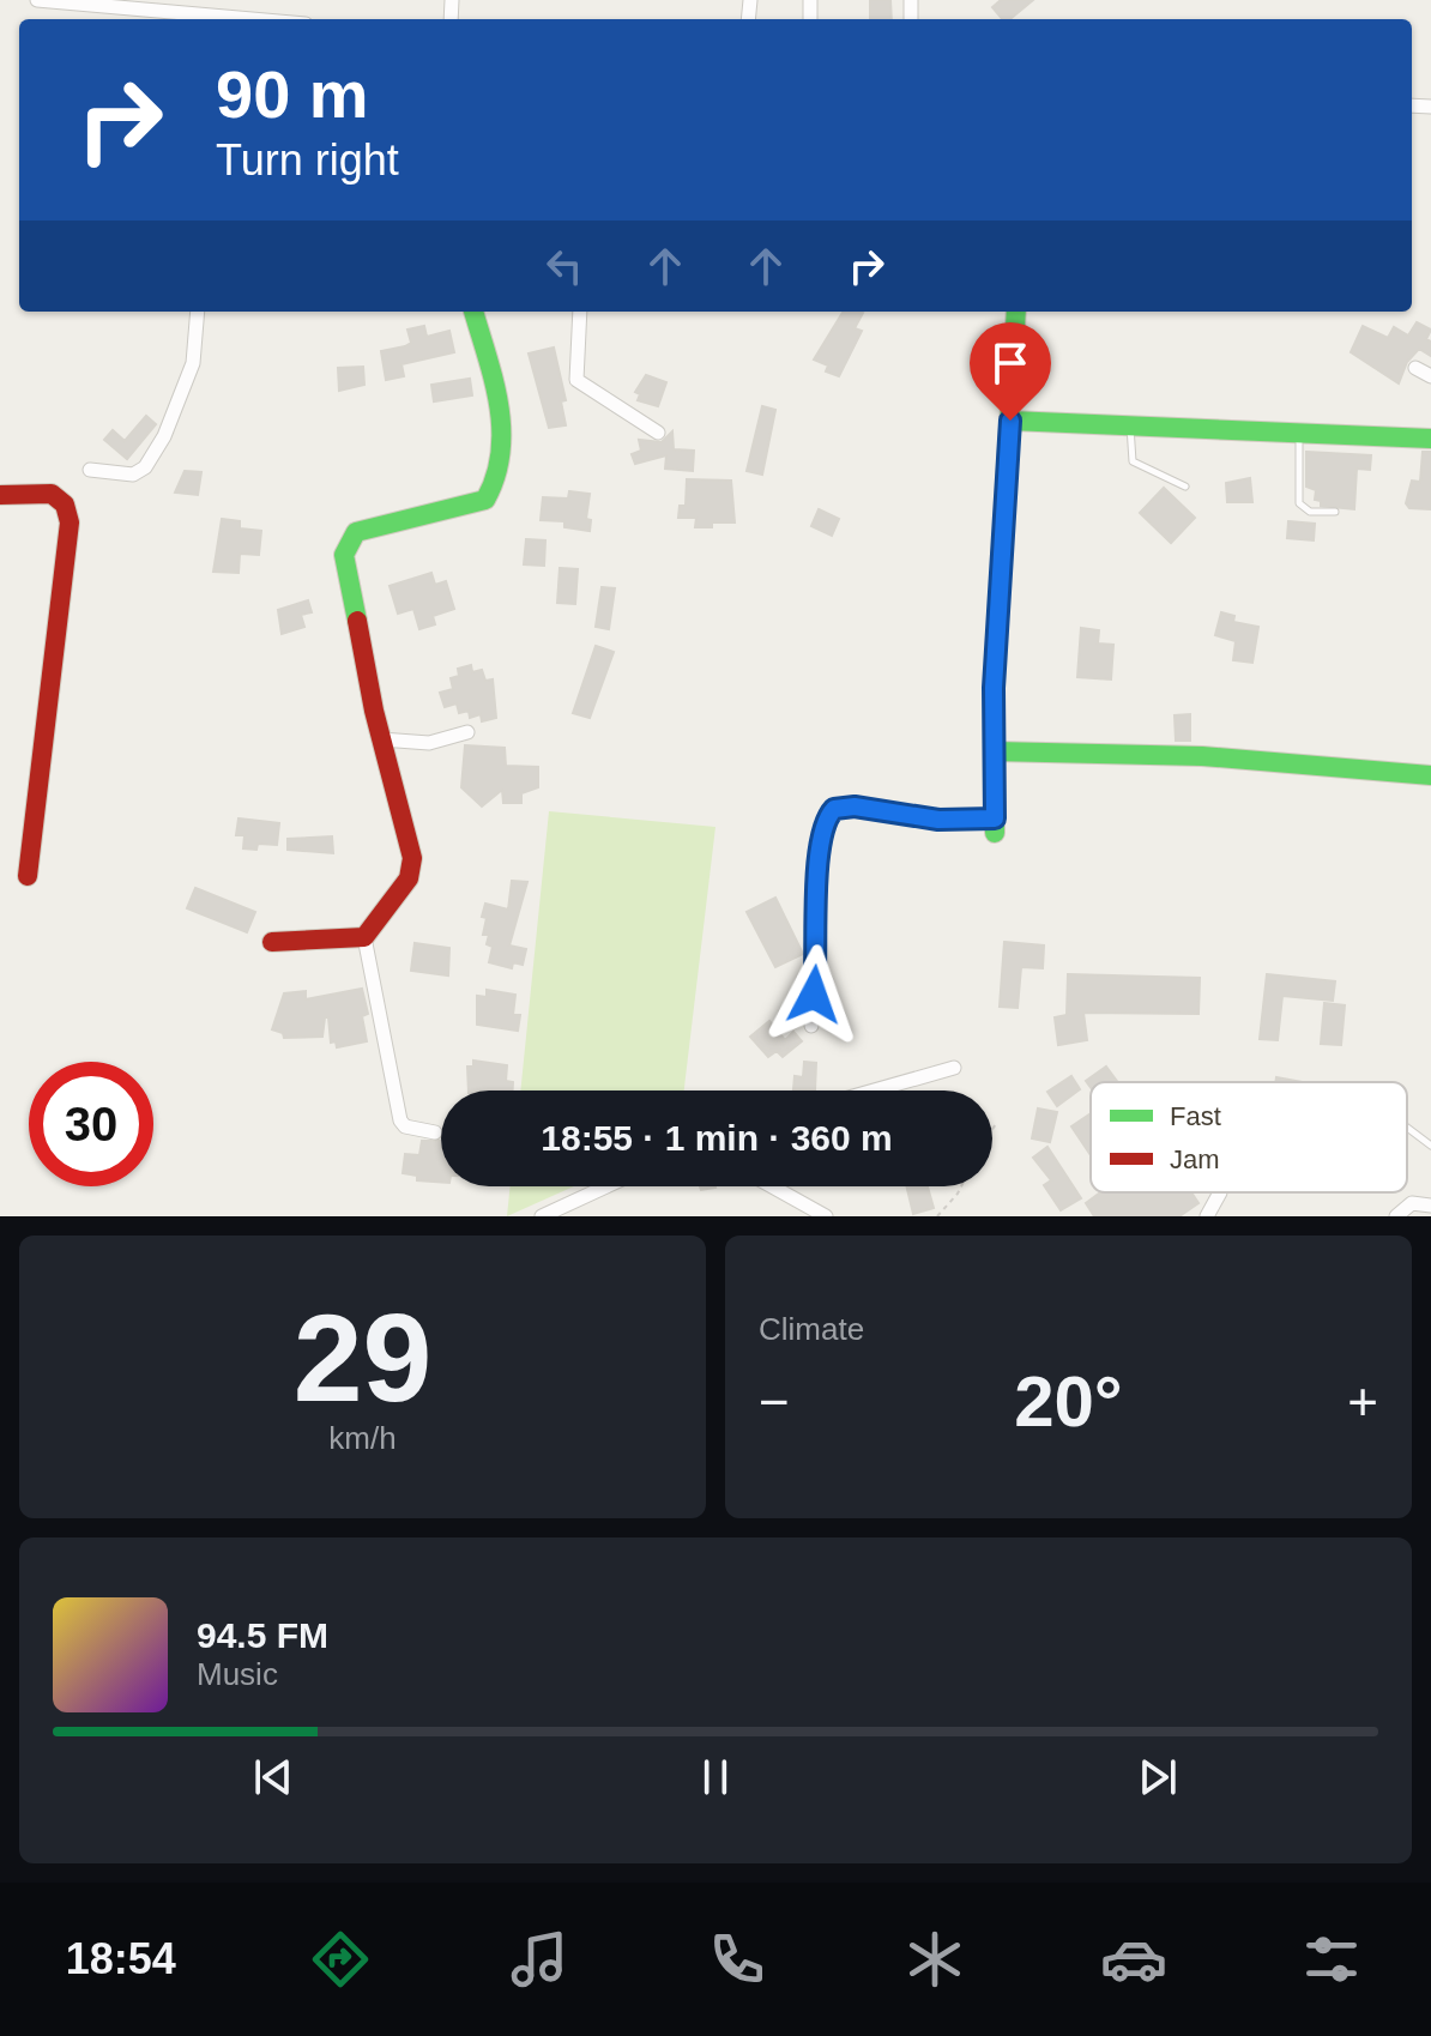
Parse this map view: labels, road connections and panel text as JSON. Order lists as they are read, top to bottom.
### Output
{
  "legend": ["Fast", "Jam"],
  "page": {
    "turn": ["90 m", "Turn right"],
    "limit": "30",
    "trip": "18:55 · 1 min · 360 m",
    "tile": [
      ["29", "km/h"],
      "Climate"
    ],
    "heat": ["−", "20°", "+"],
    "song": ["94.5 FM", "Music"],
    "tabs": "18:54"
  }
}
